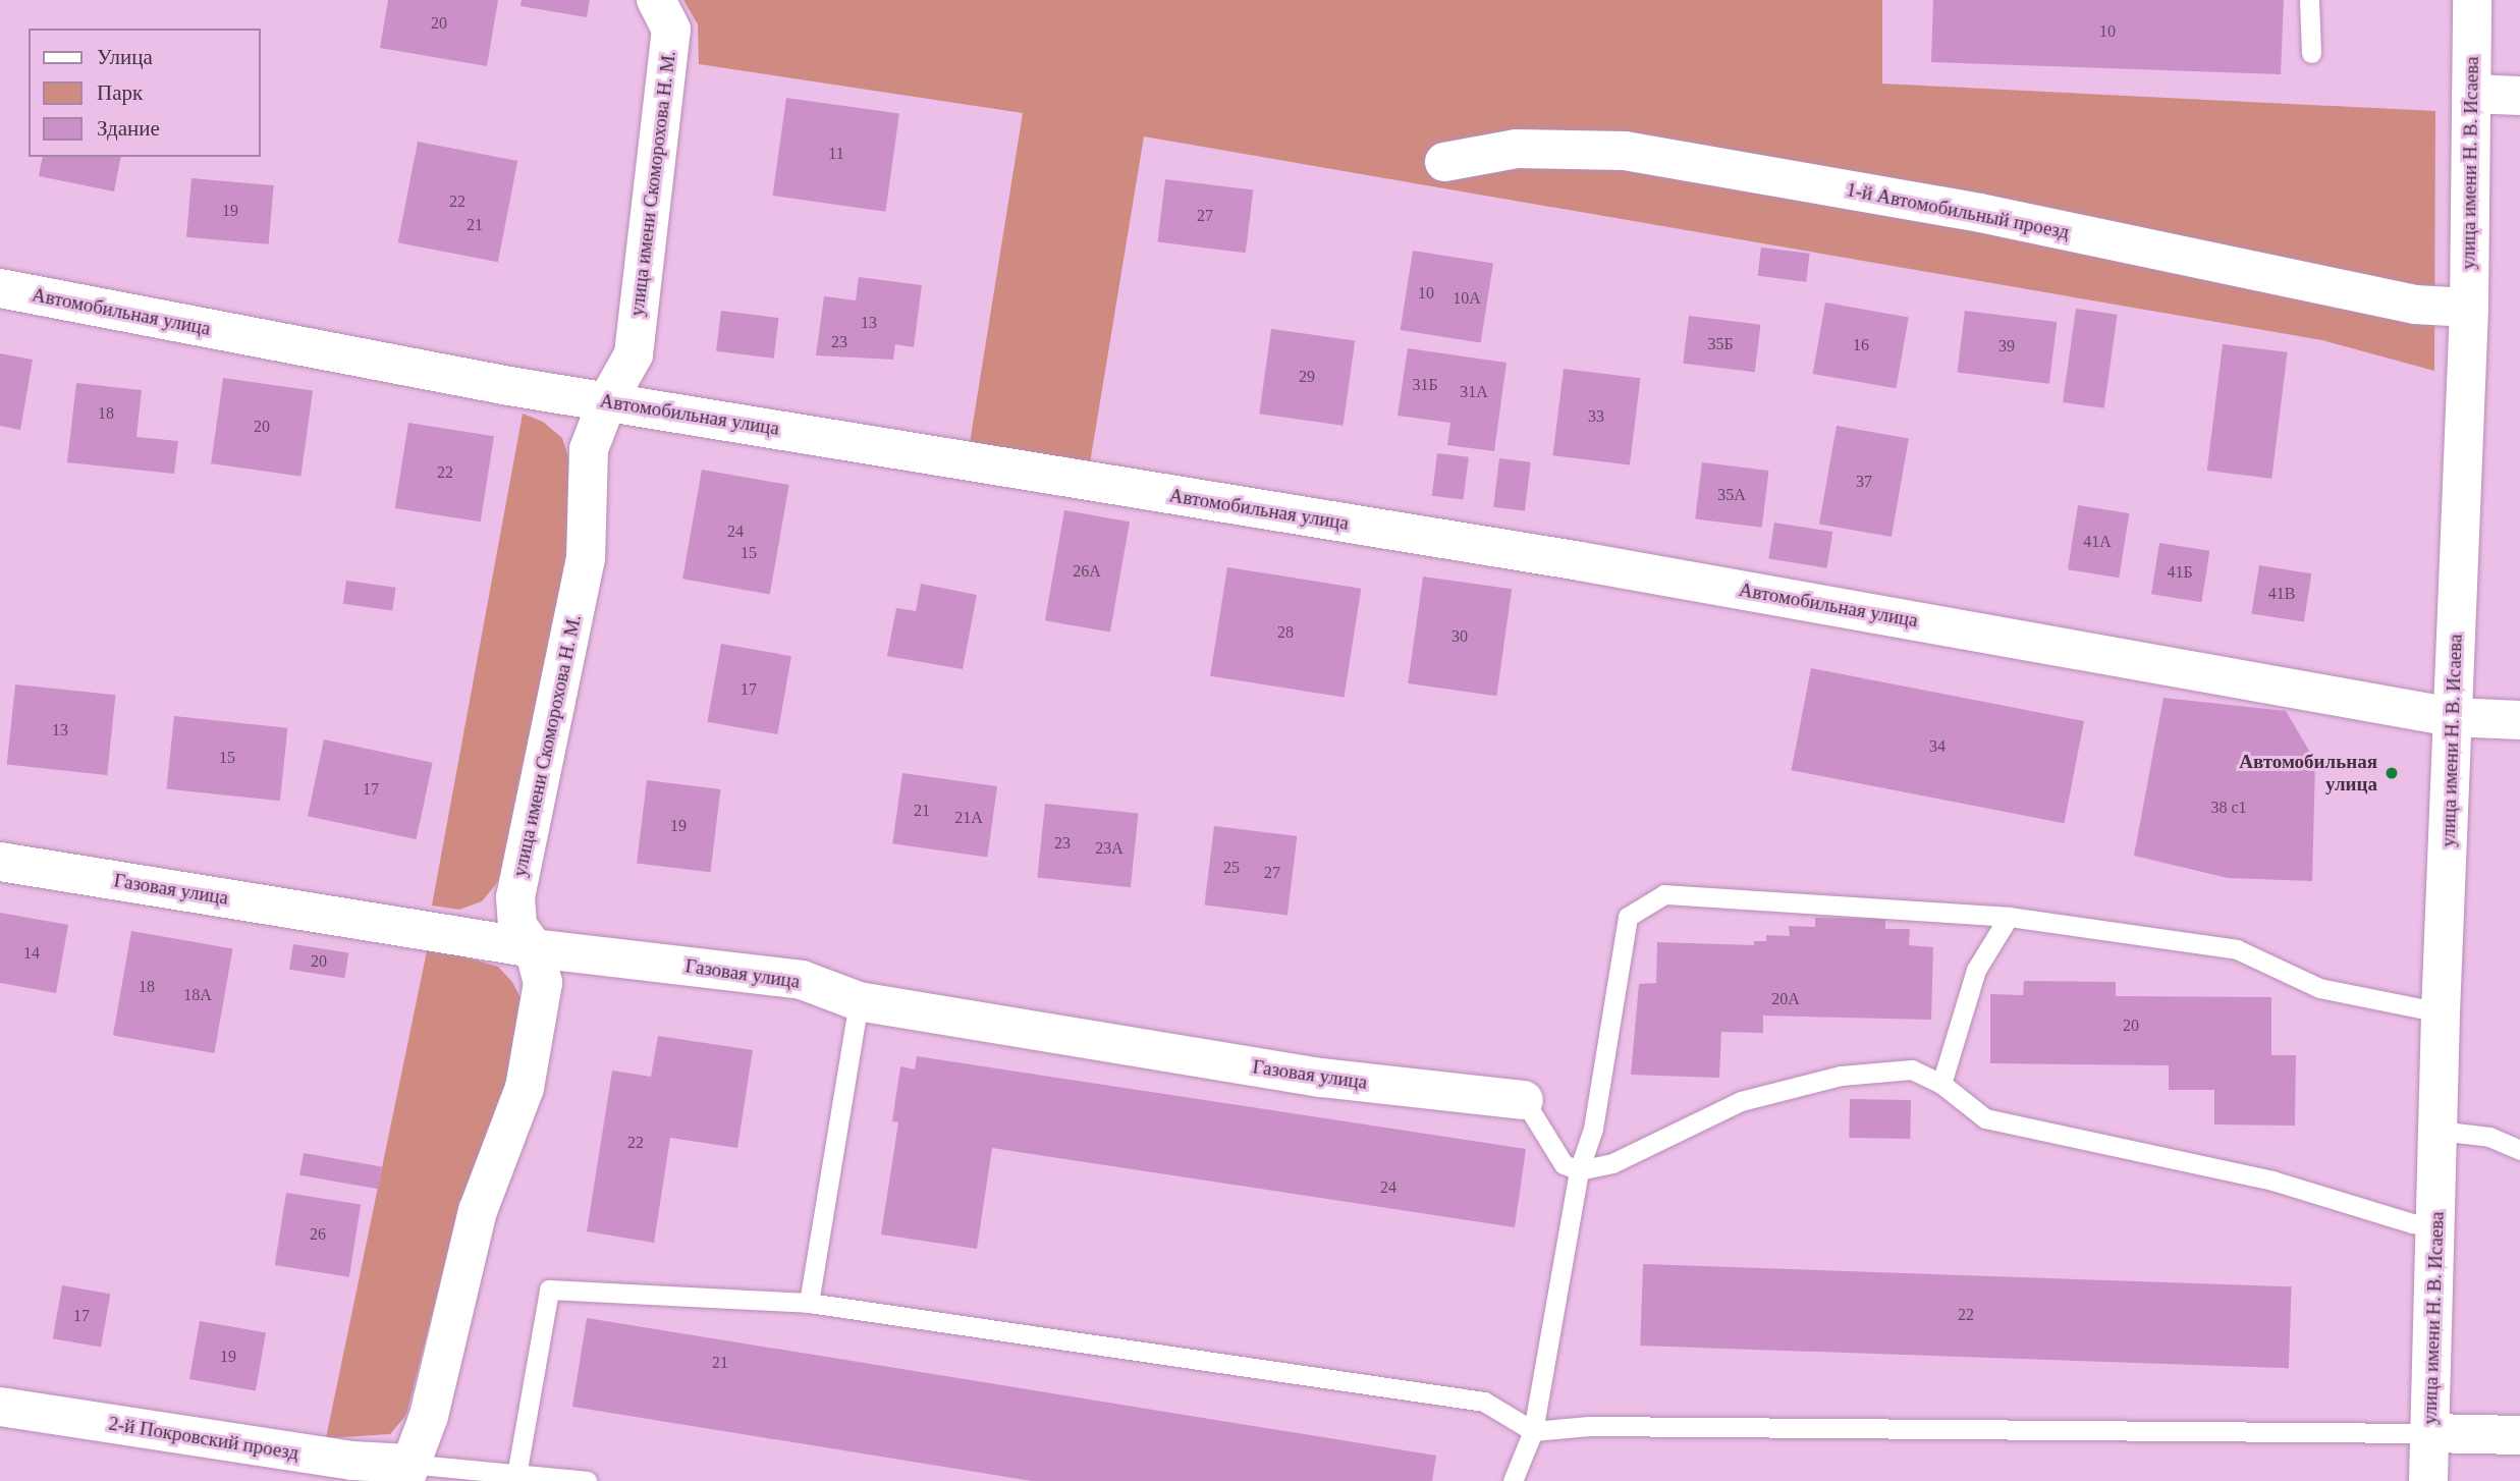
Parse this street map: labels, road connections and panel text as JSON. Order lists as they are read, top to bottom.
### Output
{
  "streets": {
    "street": [
      "улица имени Н. В. Исаева",
      "улица имени Скоморохова Н. М.",
      "1-й Автомобильный проезд",
      "Автомобильная улица",
      "Газовая улица",
      "2-й Покровский проезд"
    ]
  },
  "crossings": [
    ["улица имени Н. В. Исаева", "1-й Автомобильный проезд"],
    ["улица имени Н. В. Исаева", "Автомобильная улица"],
    ["улица имени Скоморохова Н. М.", "Автомобильная улица"],
    ["улица имени Скоморохова Н. М.", "Газовая улица"],
    ["улица имени Скоморохова Н. М.", "2-й Покровский проезд"]
  ],
  "places": ["Автомобильная улица"],
  "house_numbers": [
    "20",
    "10",
    "11",
    "22",
    "19",
    "27",
    "21",
    "10",
    "10А",
    "13",
    "23",
    "35Б",
    "16",
    "39",
    "29",
    "31Б",
    "31А",
    "18",
    "33",
    "20",
    "22",
    "37",
    "35А",
    "24",
    "41А",
    "15",
    "26А",
    "41Б",
    "41В",
    "28",
    "30",
    "17",
    "13",
    "34",
    "15",
    "17",
    "38 с1",
    "21",
    "21А",
    "19",
    "23",
    "23А",
    "25",
    "27",
    "14",
    "20",
    "18",
    "18А",
    "20А",
    "20",
    "22",
    "24",
    "26",
    "22",
    "17",
    "19",
    "21"
  ],
  "legend": ["Улица", "Парк", "Здание"]
}
